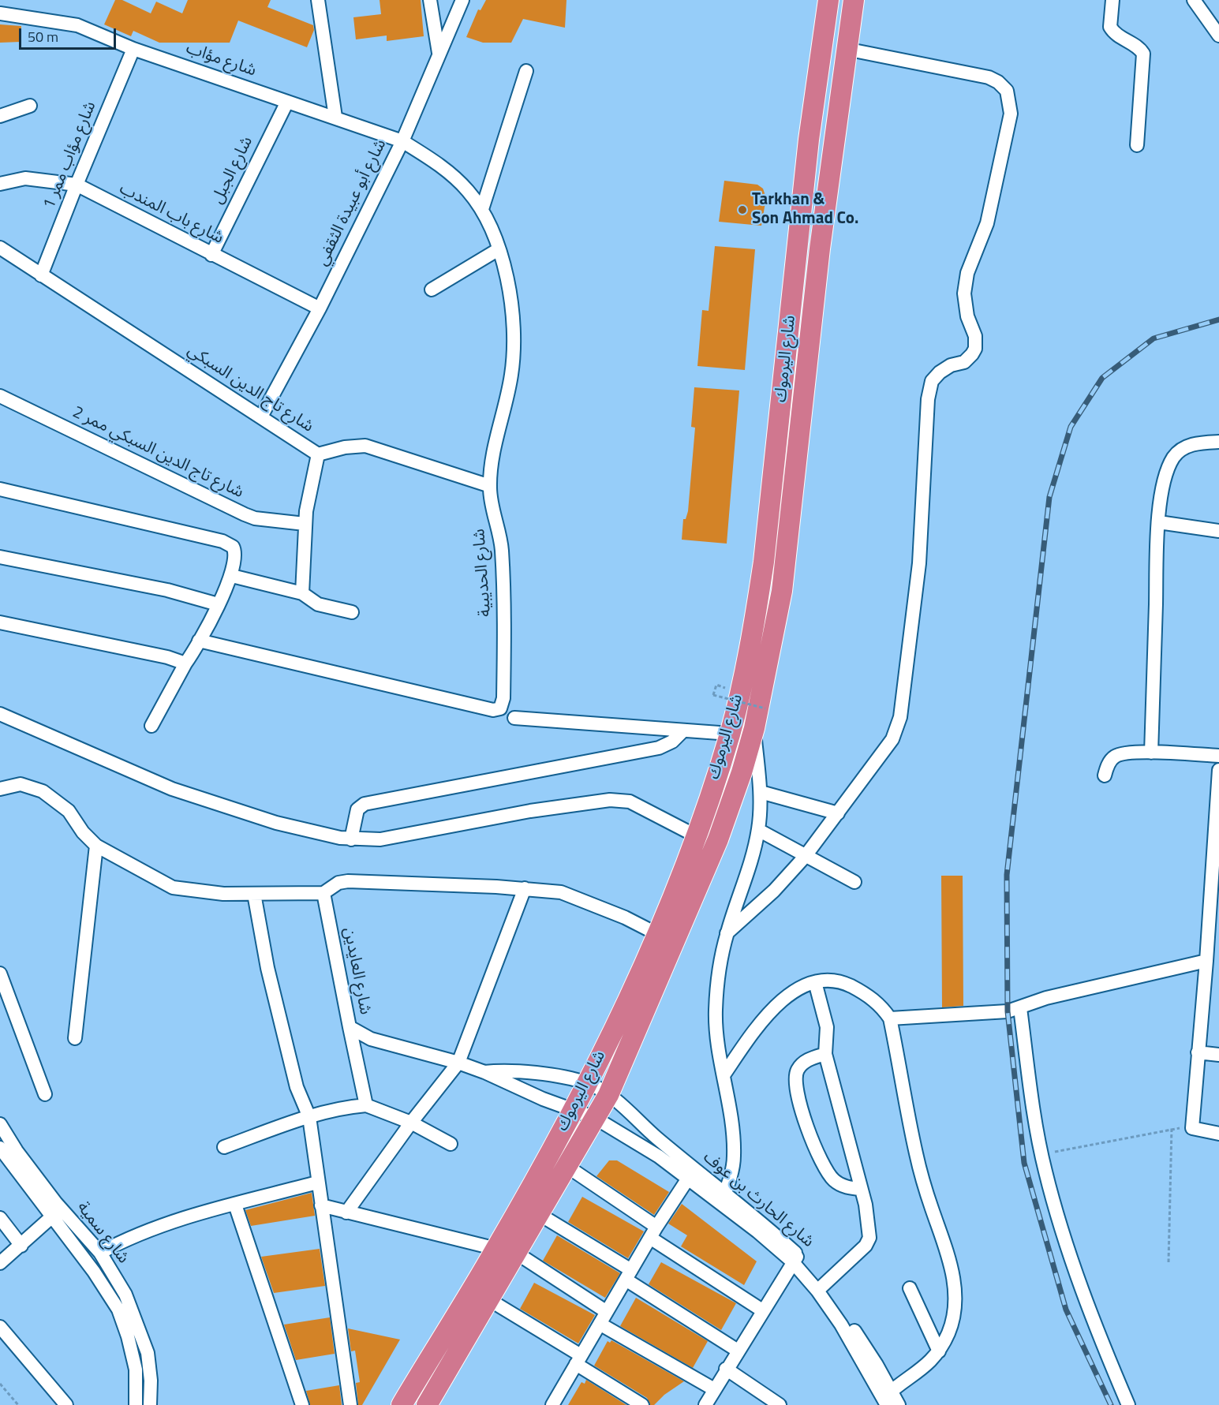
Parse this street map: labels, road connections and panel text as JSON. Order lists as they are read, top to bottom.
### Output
{
  "streets": {
    "highway": ["شارع اليرموك"],
    "street": [
      "شارع مؤاب",
      "شارع مؤاب ممر 1",
      "شارع الجبل",
      "شارع أبو عبيدة الثقفي",
      "شارع باب المندب",
      "شارع تاج الدين السبكي",
      "شارع تاج الدين السبكي ممر 2",
      "شارع الحديبية",
      "شارع العايدين",
      "شارع الحارث بن عوف",
      "شارع سمية"
    ]
  },
  "crossings": [
    ["شارع مؤاب", "شارع مؤاب ممر 1"],
    ["شارع مؤاب", "شارع الجبل"],
    ["شارع مؤاب", "شارع أبو عبيدة الثقفي"],
    ["شارع مؤاب", "شارع الحديبية"],
    ["شارع مؤاب ممر 1", "شارع باب المندب"],
    ["شارع مؤاب ممر 1", "شارع تاج الدين السبكي"],
    ["شارع الجبل", "شارع باب المندب"],
    ["شارع أبو عبيدة الثقفي", "شارع باب المندب"],
    ["شارع أبو عبيدة الثقفي", "شارع تاج الدين السبكي"],
    ["شارع أبو عبيدة الثقفي", "شارع الحديبية"],
    ["شارع اليرموك", "شارع العايدين"],
    ["شارع اليرموك", "شارع الحارث بن عوف"],
    ["شارع تاج الدين السبكي", "شارع تاج الدين السبكي ممر 2"],
    ["شارع العايدين", "شارع الحارث بن عوف"]
  ],
  "places": ["Tarkhan & Son Ahmad Co."],
  "scale_bar": "50 m"
}
